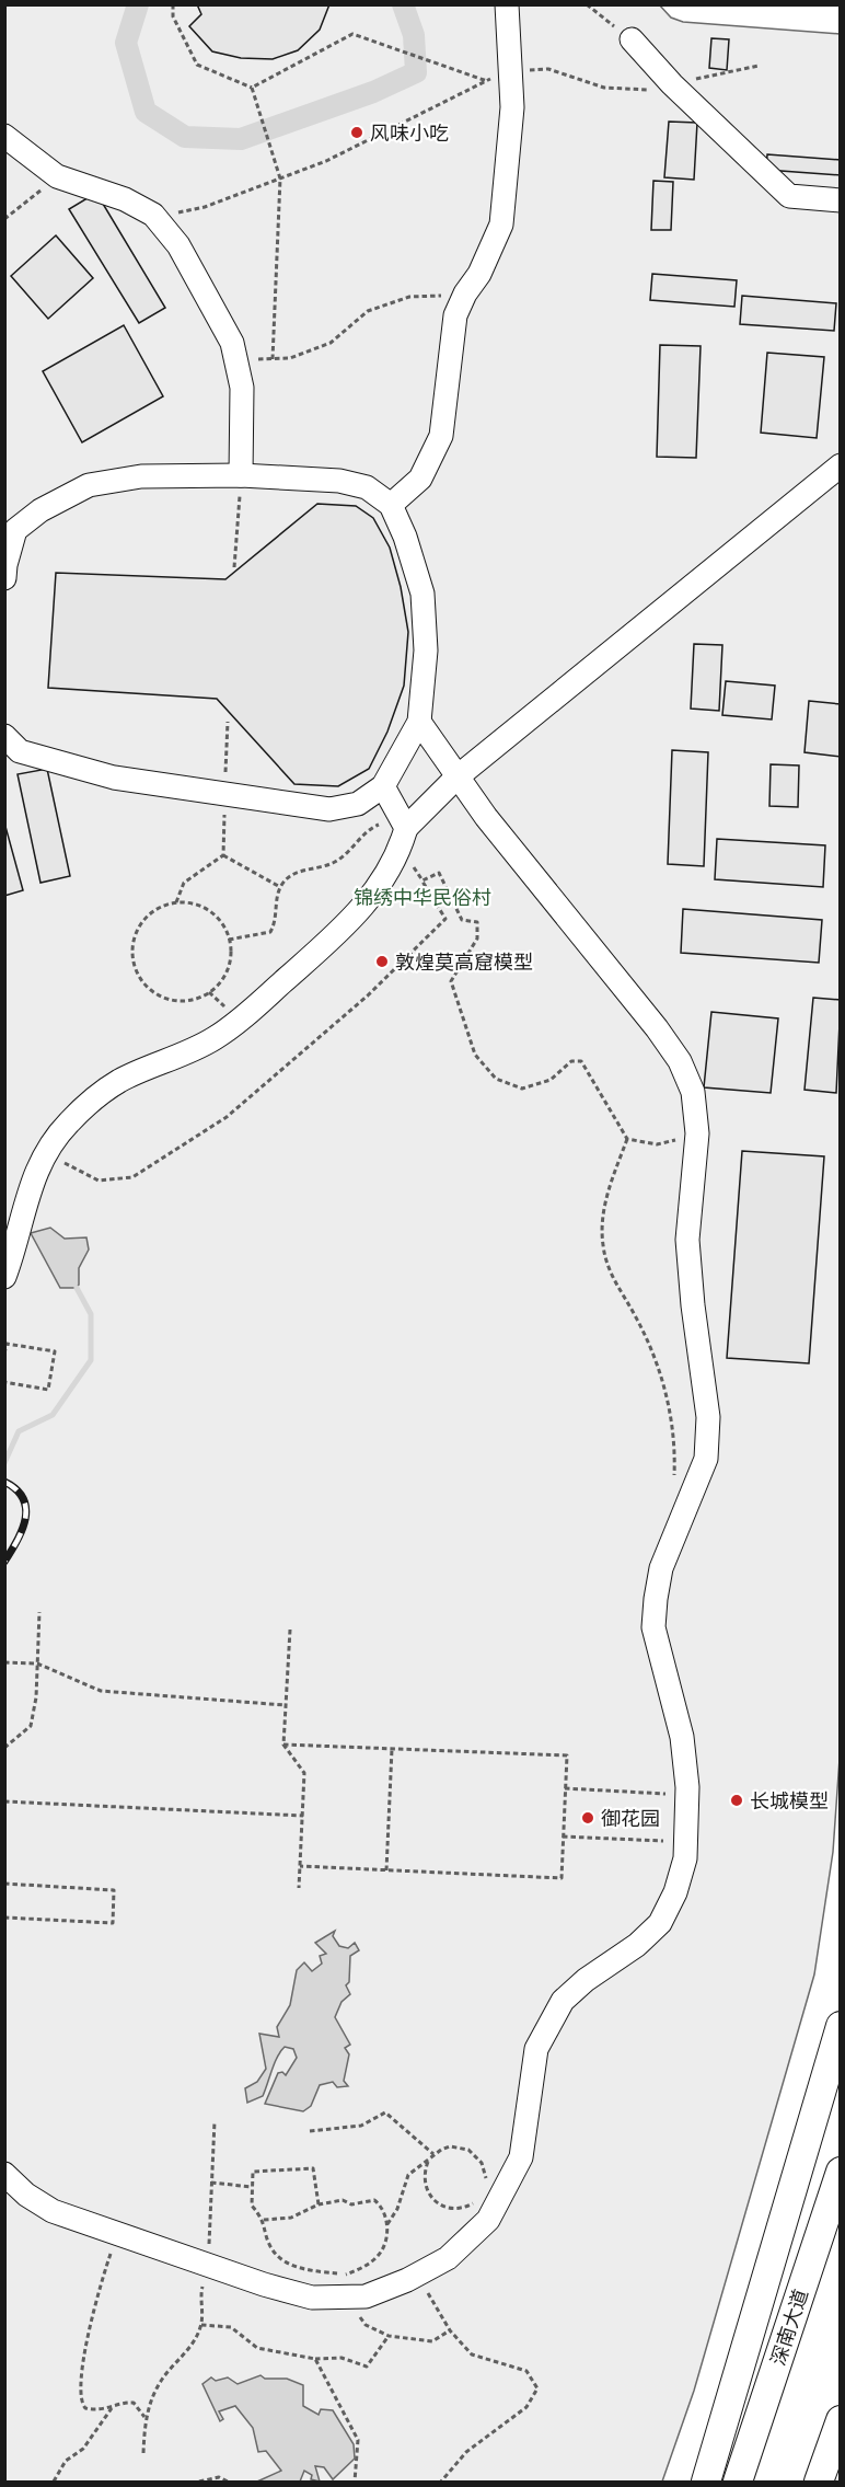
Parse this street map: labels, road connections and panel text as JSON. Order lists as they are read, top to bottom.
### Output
{
  "streets": {
    "main road": ["深南大道"]
  },
  "parks": ["锦绣中华民俗村"],
  "places": [
    "风味小吃",
    "敦煌莫高窟模型",
    "长城模型",
    "御花园"
  ]
}
